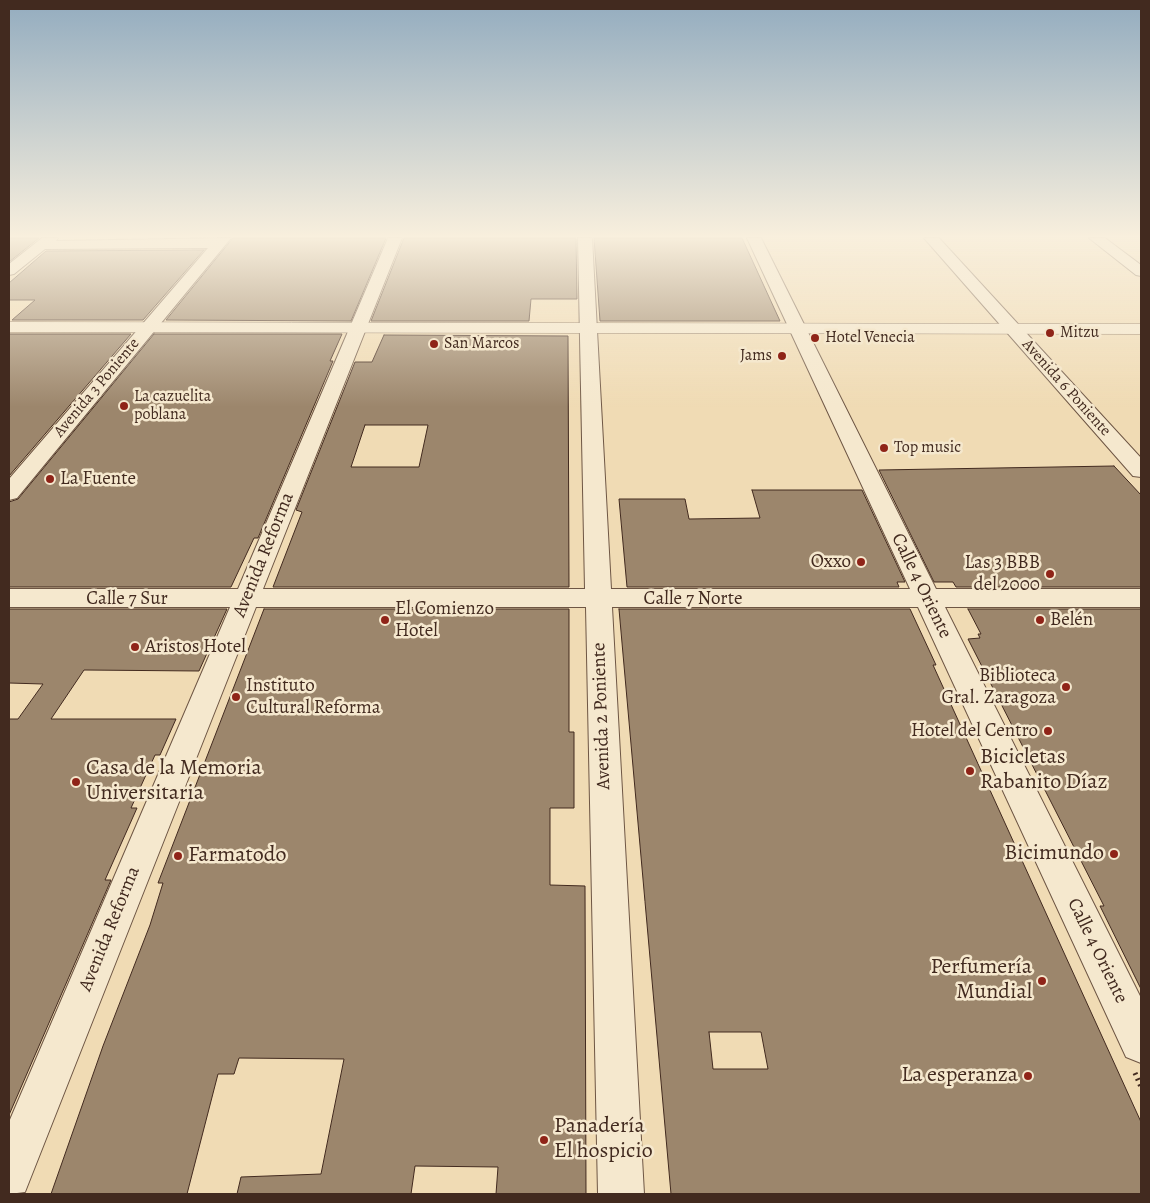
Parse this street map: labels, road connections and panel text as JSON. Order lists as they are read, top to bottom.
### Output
{
  "streets": {
    "street": [
      "Avenida 3 Poniente",
      "Avenida 6 Poniente",
      "Avenida Reforma",
      "Calle 4 Oriente",
      "Calle 7 Sur",
      "Calle 7 Norte",
      "Avenida 2 Poniente"
    ]
  },
  "crossings": [
    ["Avenida Reforma", "Calle 7 Sur"],
    ["Avenida Reforma", "Calle 7 Norte"],
    ["Calle 4 Oriente", "Calle 7 Norte"],
    ["Calle 7 Sur", "Calle 7 Norte"],
    ["Calle 7 Norte", "Avenida 2 Poniente"]
  ],
  "places": [
    "Mitzu",
    "Hotel Venecia",
    "San Marcos",
    "Jams",
    "La cazuelita poblana",
    "Top music",
    "La Fuente",
    "Oxxo",
    "Las 3 BBB del 2000",
    "El Comienzo Hotel",
    "Belén",
    "Aristos Hotel",
    "Biblioteca Gral. Zaragoza",
    "Instituto Cultural Reforma",
    "Hotel del Centro",
    "Bicicletas Rabanito Díaz",
    "Casa de la Memoria Universitaria",
    "Bicimundo",
    "Farmatodo",
    "Perfumería Mundial",
    "La esperanza",
    "Panadería El hospicio"
  ]
}
